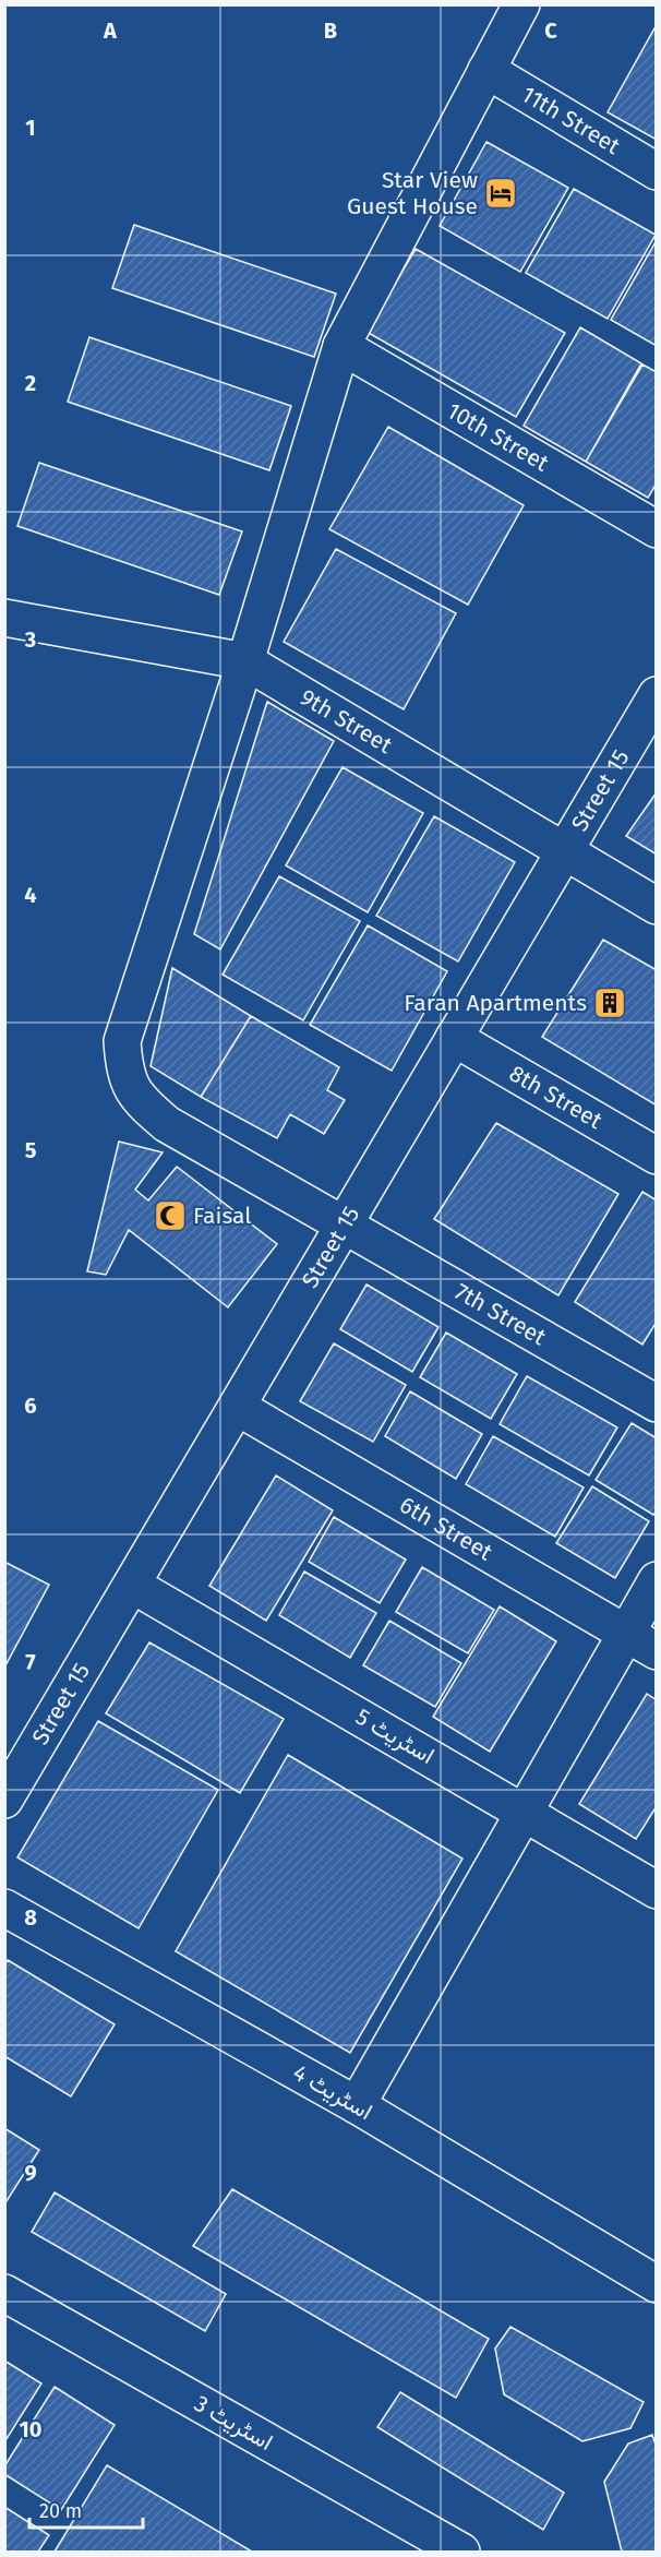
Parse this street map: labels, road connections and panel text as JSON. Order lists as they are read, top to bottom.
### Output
{
  "streets": {
    "street": [
      "11th Street",
      "10th Street",
      "9th Street",
      "Street 15",
      "8th Street",
      "7th Street",
      "6th Street",
      "اسٹریٹ 5",
      "اسٹریٹ 4",
      "اسٹریٹ 3"
    ]
  },
  "crossings": [
    ["11th Street", "7th Street"],
    ["10th Street", "7th Street"],
    ["9th Street", "Street 15"],
    ["9th Street", "7th Street"],
    ["Street 15", "8th Street"],
    ["Street 15", "7th Street"],
    ["Street 15", "6th Street"],
    ["Street 15", "اسٹریٹ 5"]
  ],
  "places": {
    "hotel": ["Star View Guest House"],
    "building": ["Faran Apartments"],
    "mosque": ["Faisal"]
  },
  "scale_bar": "20 m",
  "grid": {
    "columns": ["A", "B", "C"],
    "rows": [
      "1",
      "2",
      "3",
      "4",
      "5",
      "6",
      "7",
      "8",
      "9",
      "10"
    ]
  }
}
